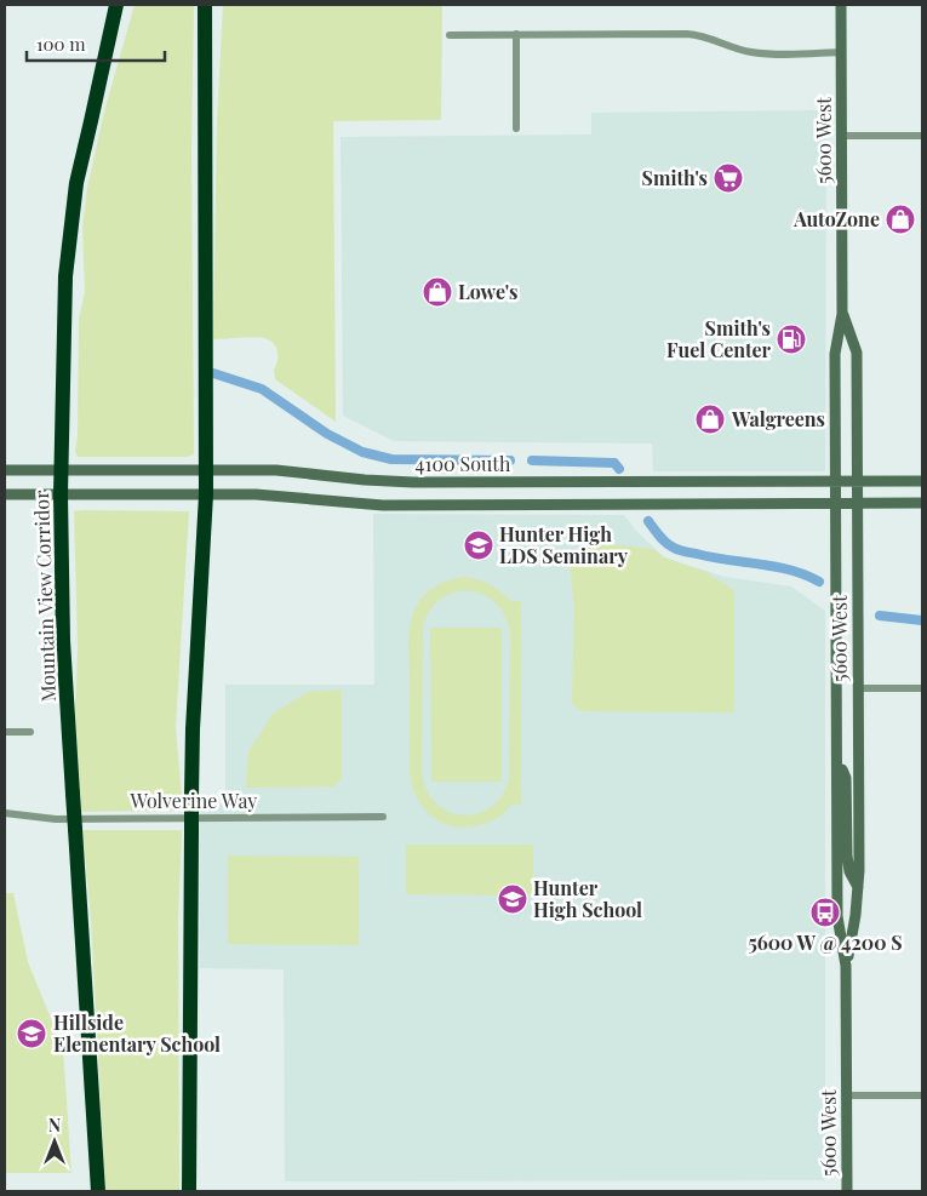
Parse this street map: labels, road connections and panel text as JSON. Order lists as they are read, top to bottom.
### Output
{
  "streets": {
    "highway": ["Mountain View Corridor"],
    "main road": ["5600 West", "4100 South"],
    "street": ["Wolverine Way"]
  },
  "crossings": [
    ["5600 West", "4100 South"],
    ["4100 South", "Mountain View Corridor"]
  ],
  "places": {
    "supermarket": ["Smith's"],
    "shop": ["AutoZone", "Lowe's", "Walgreens"],
    "fuel station": ["Smith's Fuel Center"],
    "school or university": ["Hunter High LDS Seminary", "Hunter High School", "Hillside Elementary School"],
    "bus stop": ["5600 W @ 4200 S"]
  },
  "scale_bar": "100 m",
  "north": "top"
}
